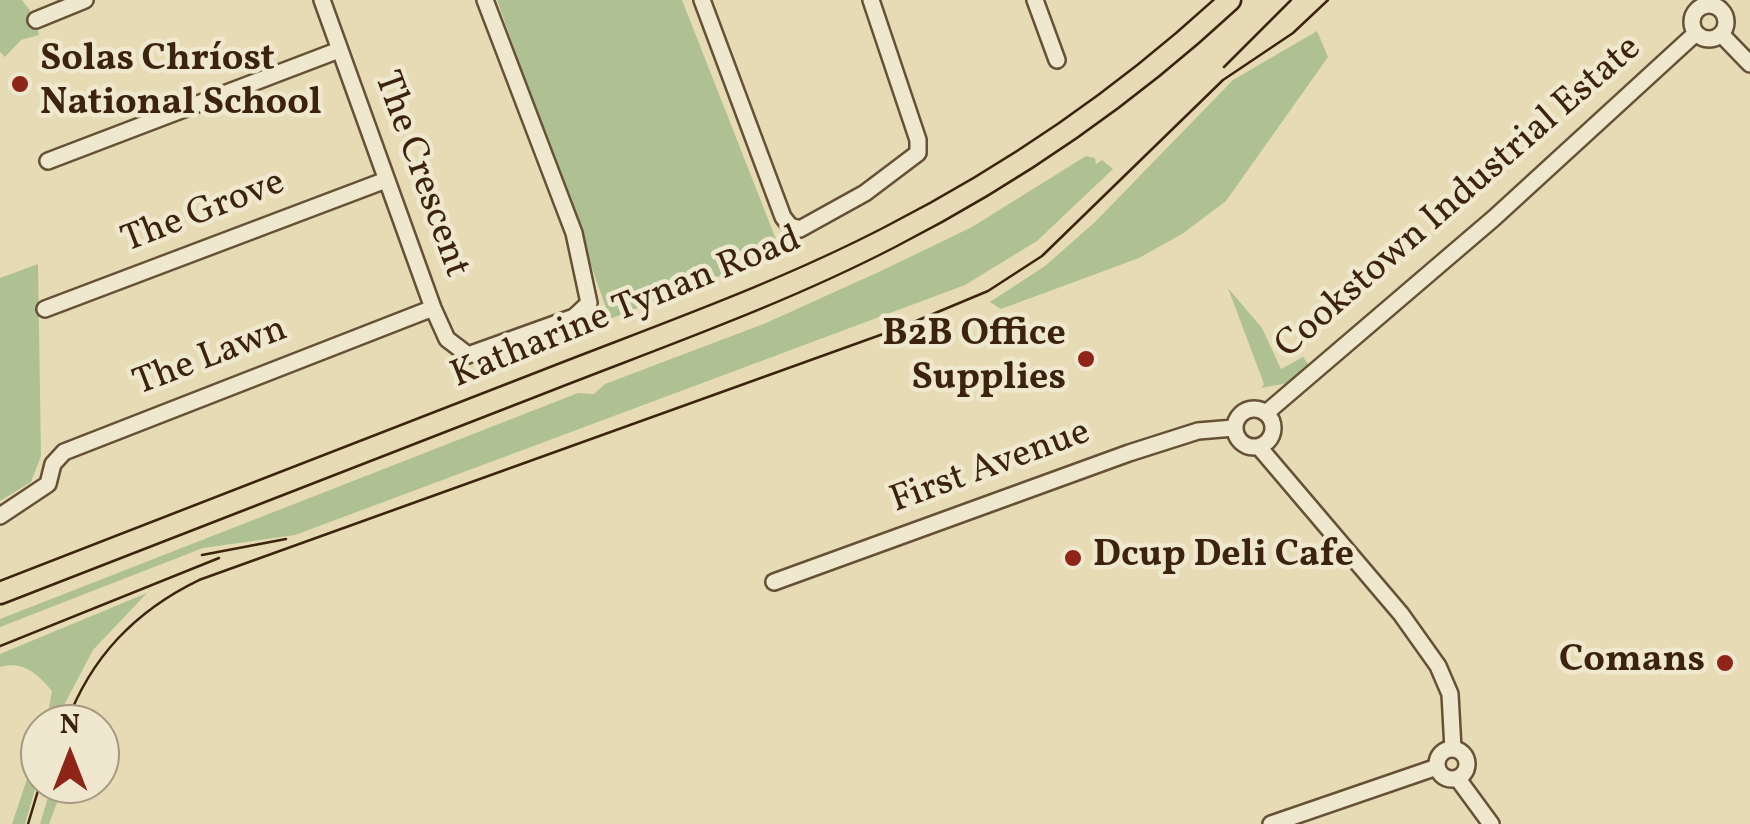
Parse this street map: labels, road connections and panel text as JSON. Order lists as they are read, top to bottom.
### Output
{
  "streets": {
    "main road": ["Katharine Tynan Road"],
    "street": [
      "The Crescent",
      "Cookstown Industrial Estate",
      "The Grove",
      "The Lawn",
      "First Avenue"
    ]
  },
  "crossings": [
    ["The Crescent", "The Grove"],
    ["The Crescent", "The Lawn"],
    ["Cookstown Industrial Estate", "First Avenue"]
  ],
  "places": [
    "Solas Chríost National School",
    "B2B Office Supplies",
    "Dcup Deli Cafe",
    "Comans"
  ],
  "north": "top"
}
